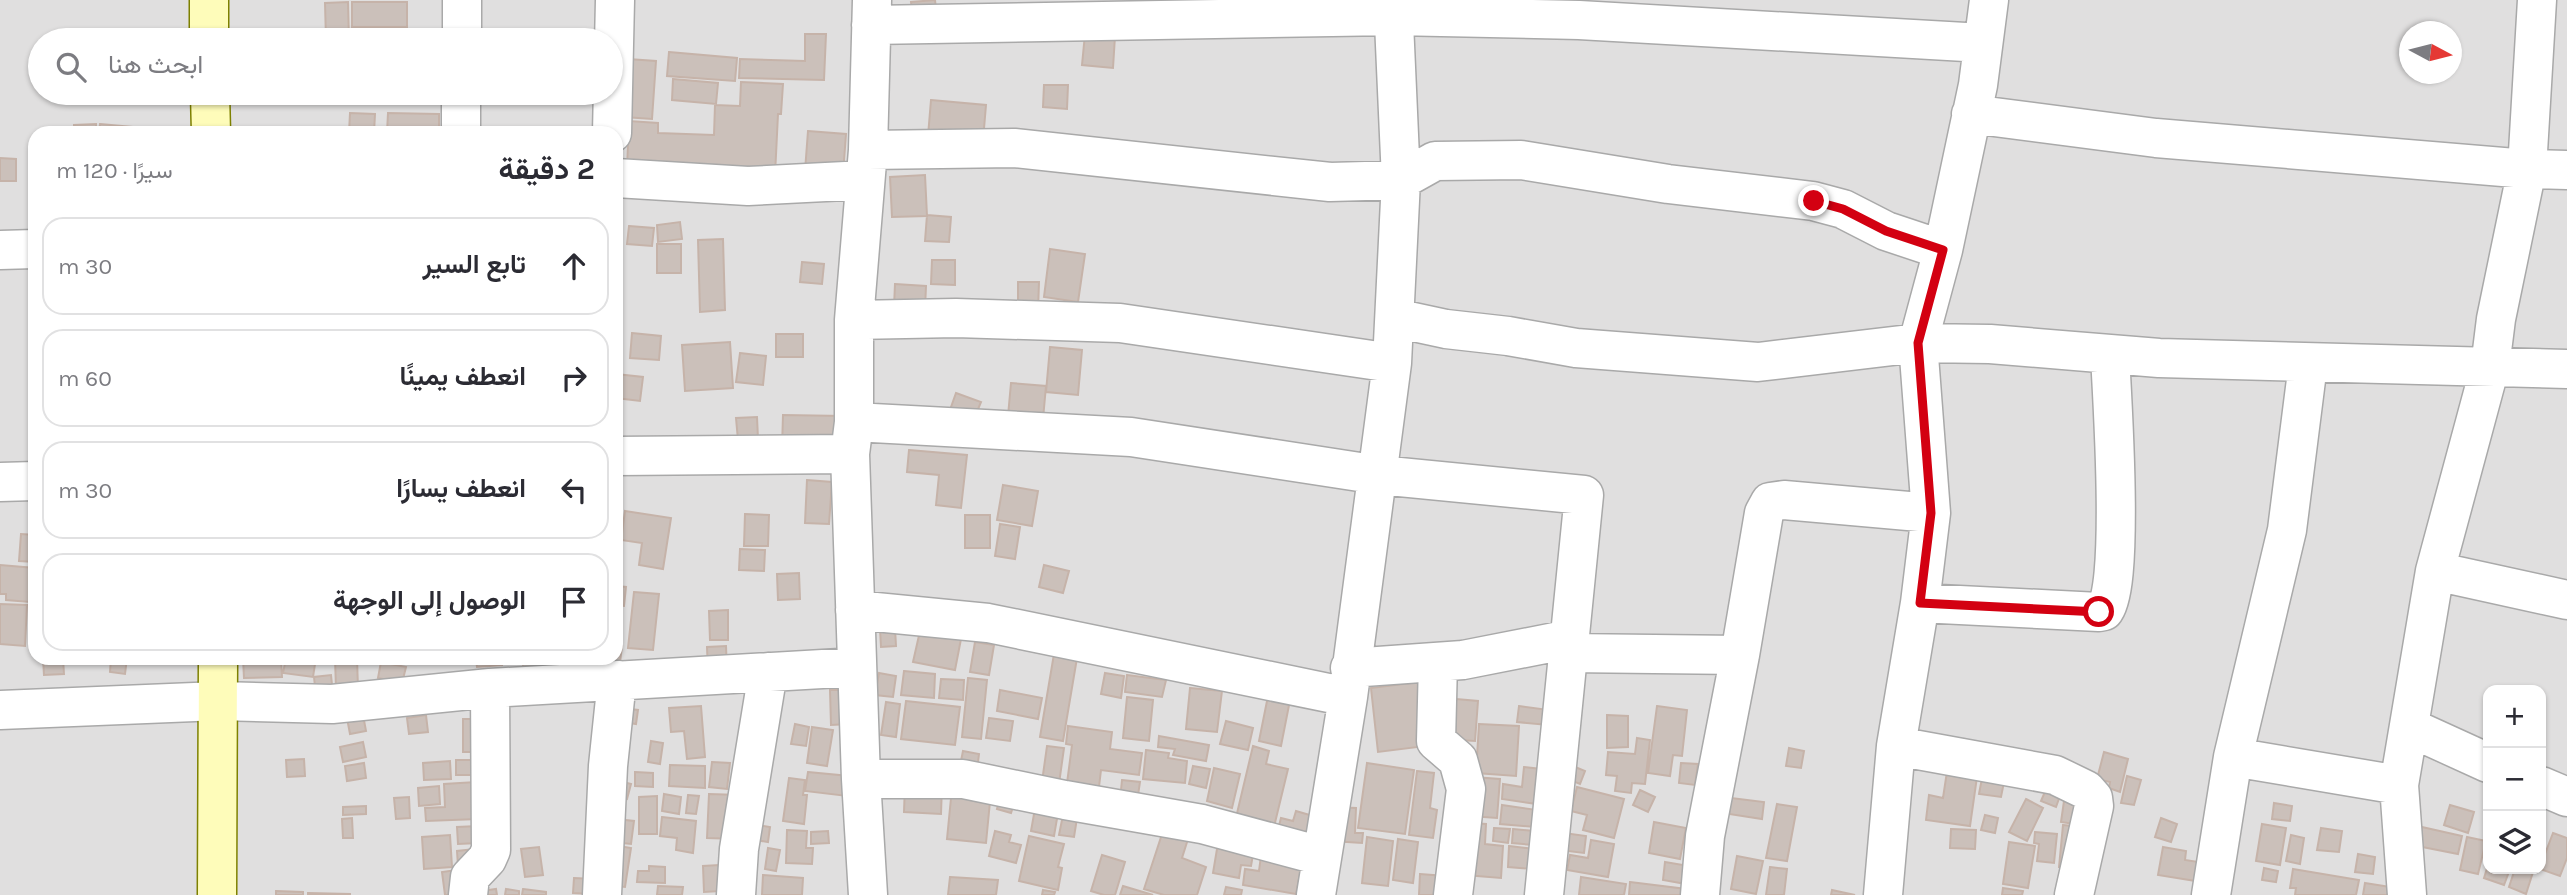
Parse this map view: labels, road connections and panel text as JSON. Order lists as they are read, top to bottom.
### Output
{
  "north": "right",
  "page": {
    "search": "ابحث هنا",
    "heading": ["2 دقيقة", "سيرًا · 120 m"],
    "list": [
      ["تابع السير", "30 m"],
      ["انعطف يمينًا", "60 m"],
      ["انعطف يسارًا", "30 m"],
      "الوصول إلى الوجهة"
    ],
    "map_buttons": ["+", "−"]
  }
}
